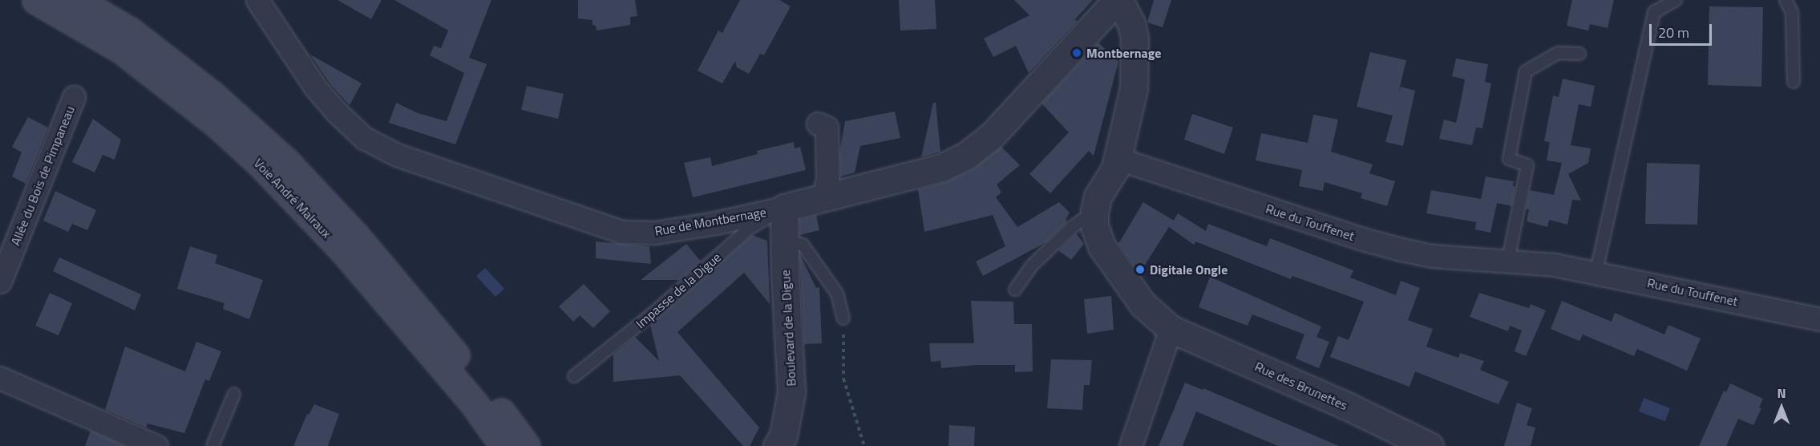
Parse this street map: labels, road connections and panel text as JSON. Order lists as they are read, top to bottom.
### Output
{
  "streets": {
    "main road": ["Voie André Malraux"],
    "street": [
      "Allée du Bois de Pimpaneau",
      "Rue de Montbernage",
      "Rue du Touffenet",
      "Boulevard de la Digue",
      "Rue des Brunettes"
    ],
    "lane": ["Impasse de la Digue"]
  },
  "crossings": [
    ["Rue de Montbernage", "Impasse de la Digue"],
    ["Rue de Montbernage", "Boulevard de la Digue"],
    ["Impasse de la Digue", "Boulevard de la Digue"]
  ],
  "places": ["Montbernage", "Digitale Ongle"],
  "scale_bar": "20 m",
  "north": "top"
}
